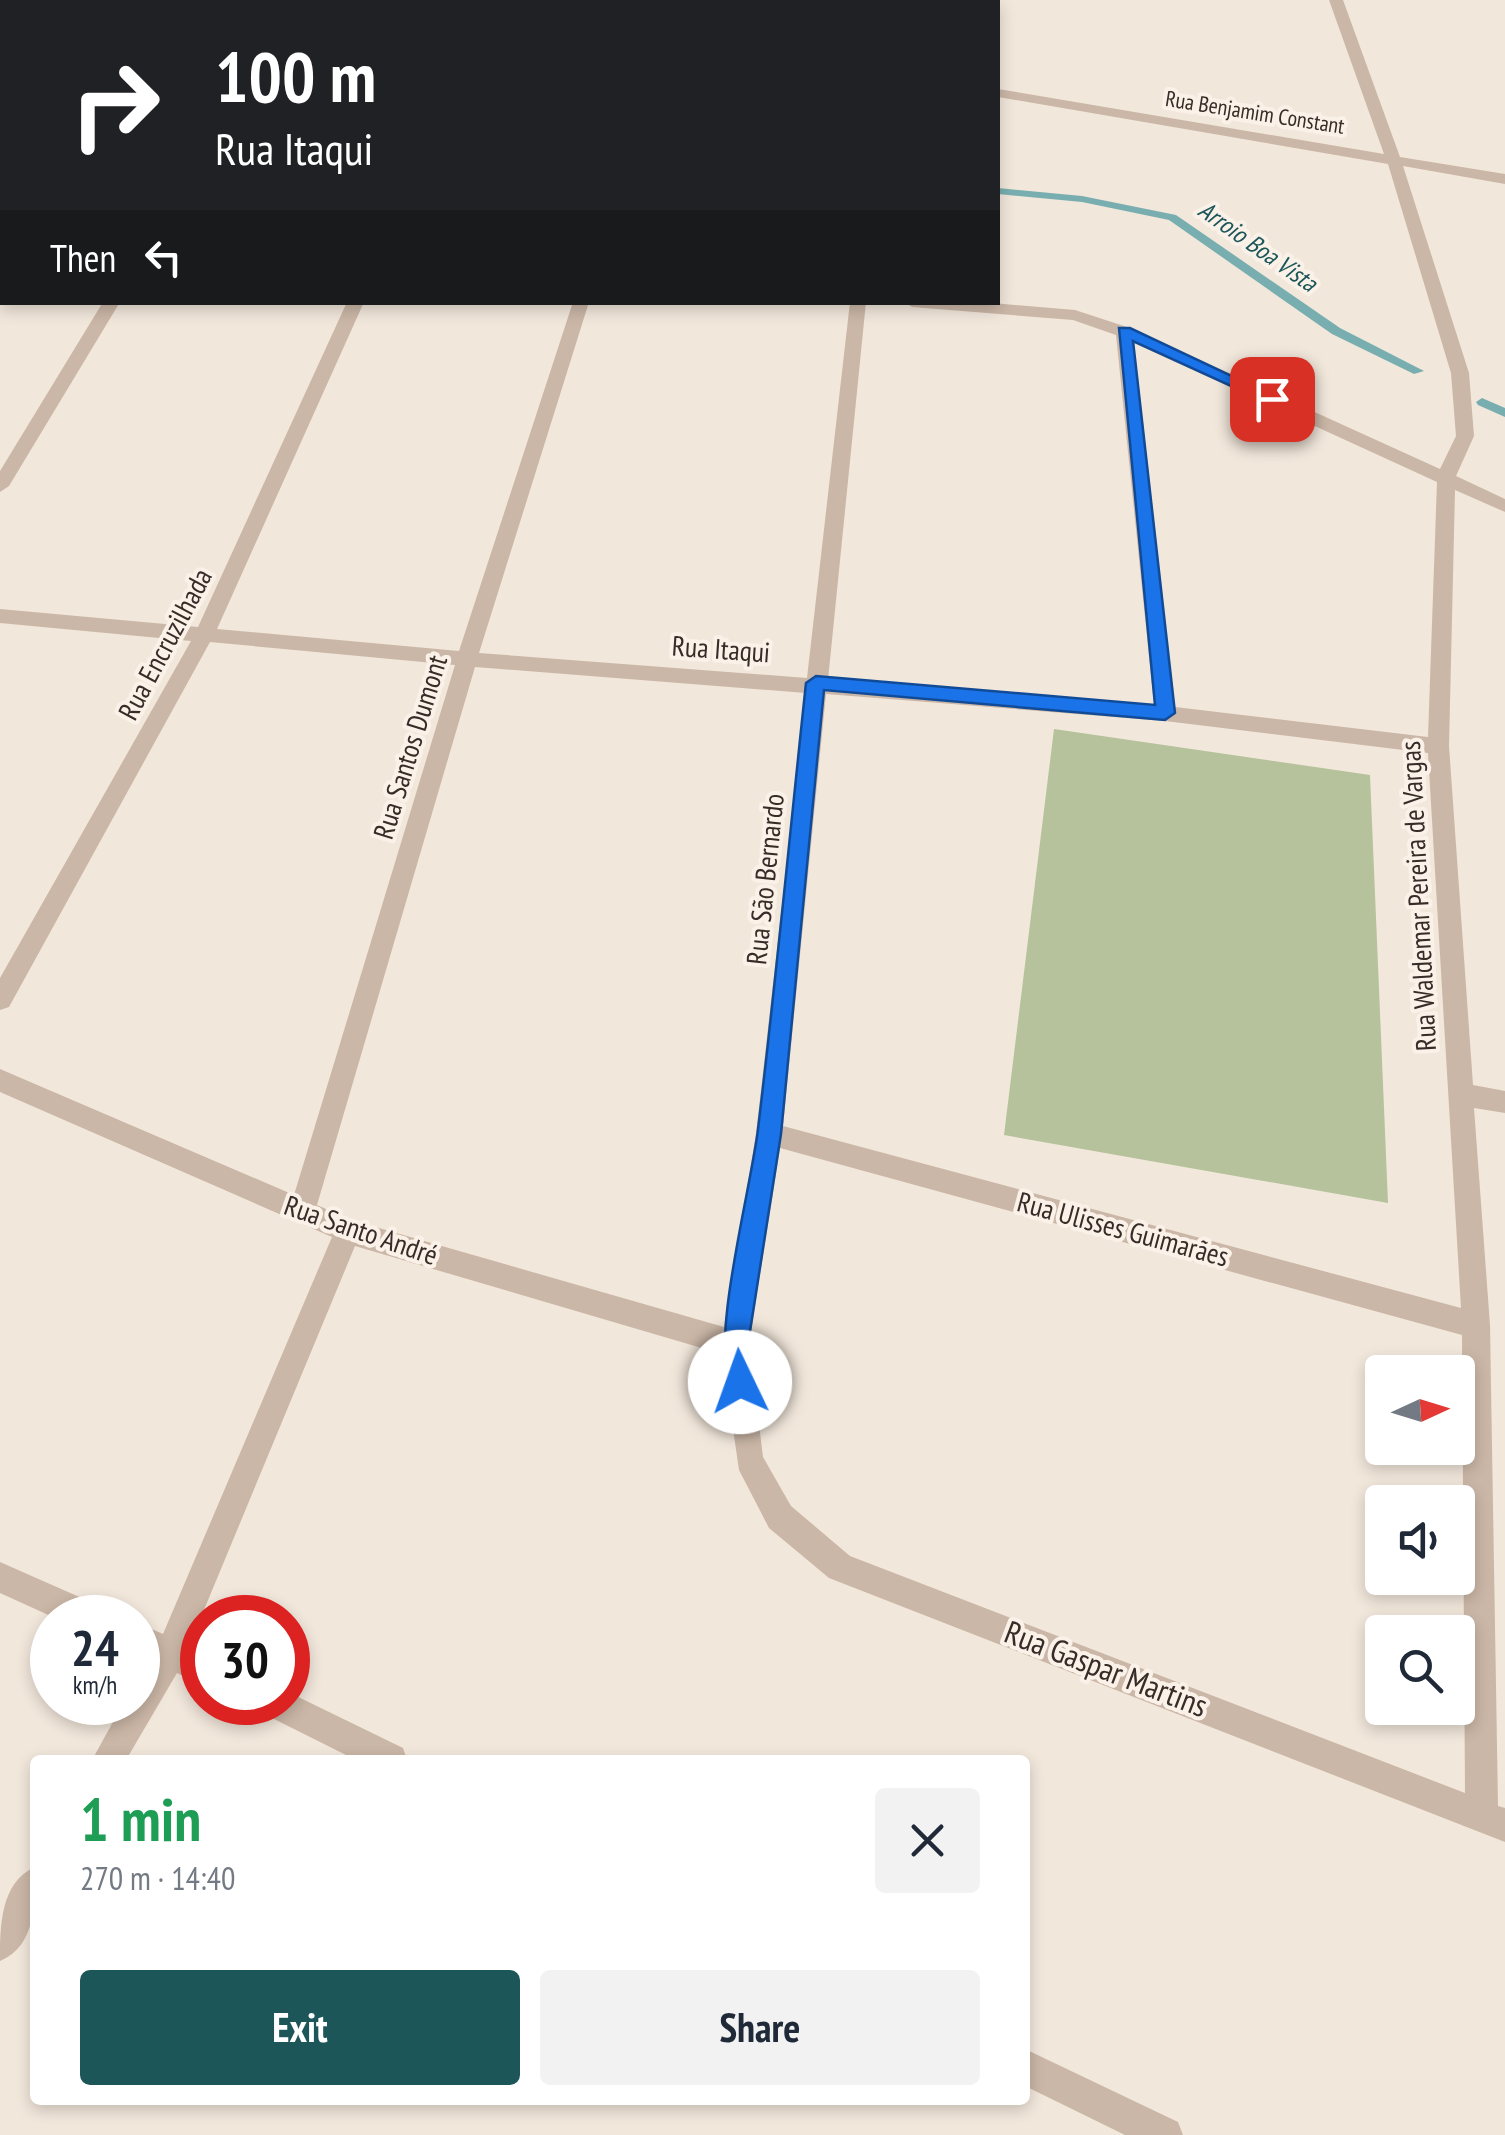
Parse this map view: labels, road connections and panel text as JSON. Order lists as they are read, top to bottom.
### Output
{
  "streets": {
    "street": [
      "Rua Benjamim Constant",
      "Rua Encruzilhada",
      "Rua Itaqui",
      "Rua Santos Dumont",
      "Rua São Bernardo",
      "Rua Waldemar Pereira de Vargas",
      "Rua Ulisses Guimarães",
      "Rua Santo André",
      "Rua Gaspar Martins"
    ]
  },
  "crossings": [
    ["Rua Benjamim Constant", "Rua Waldemar Pereira de Vargas"],
    ["Rua Encruzilhada", "Rua Itaqui"],
    ["Rua Itaqui", "Rua Santos Dumont"],
    ["Rua Itaqui", "Rua São Bernardo"],
    ["Rua Itaqui", "Rua Waldemar Pereira de Vargas"],
    ["Rua Santos Dumont", "Rua Santo André"],
    ["Rua São Bernardo", "Rua Ulisses Guimarães"],
    ["Rua São Bernardo", "Rua Santo André"],
    ["Rua São Bernardo", "Rua Gaspar Martins"],
    ["Rua Waldemar Pereira de Vargas", "Rua Ulisses Guimarães"],
    ["Rua Waldemar Pereira de Vargas", "Rua Gaspar Martins"]
  ],
  "water": ["Arroio Boa Vista"],
  "north": "right",
  "page": {
    "turn": ["100 m", "Rua Itaqui"],
    "then": "Then",
    "speed": "24 km/h",
    "limit": "30",
    "heading": ["1 min", "270 m · 14:40"],
    "buttons": ["Exit", "Share"]
  }
}
